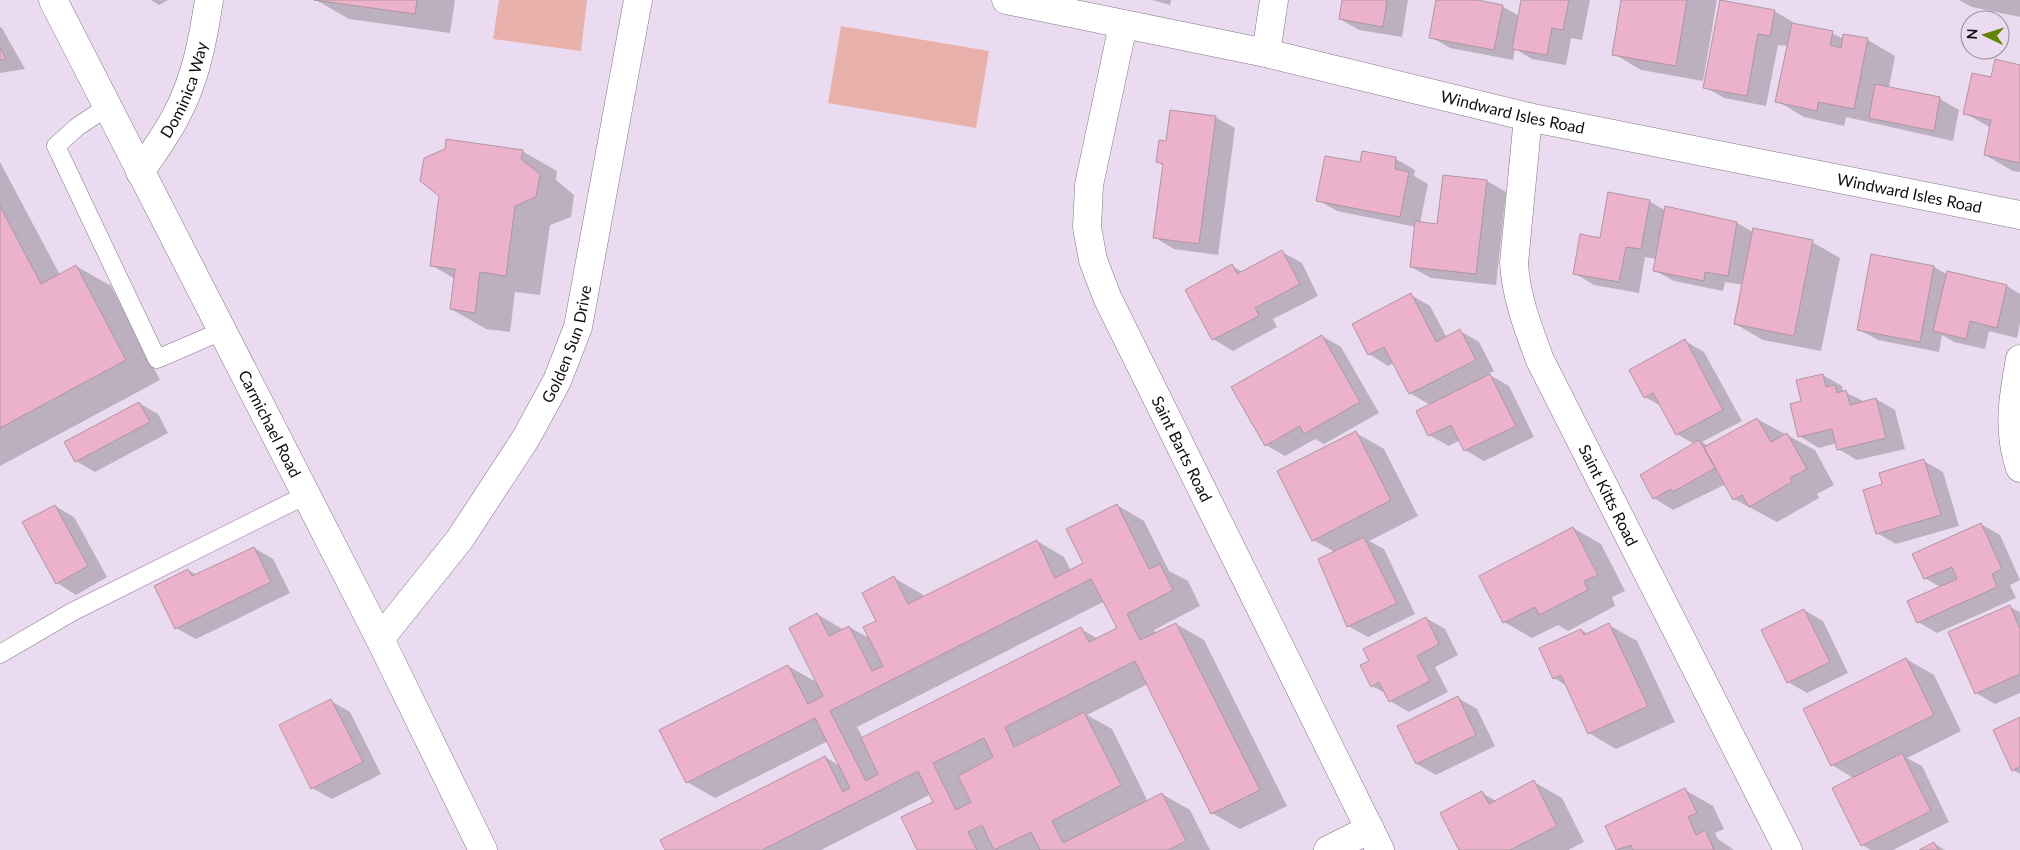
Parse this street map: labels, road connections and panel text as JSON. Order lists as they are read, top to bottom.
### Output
{
  "streets": {
    "street": [
      "Dominica Way",
      "Windward Isles Road",
      "Golden Sun Drive",
      "Carmichael Road",
      "Saint Barts Road",
      "Saint Kitts Road"
    ]
  },
  "crossings": [
    ["Dominica Way", "Carmichael Road"],
    ["Windward Isles Road", "Saint Barts Road"],
    ["Windward Isles Road", "Saint Kitts Road"],
    ["Golden Sun Drive", "Carmichael Road"]
  ],
  "north": "left"
}
